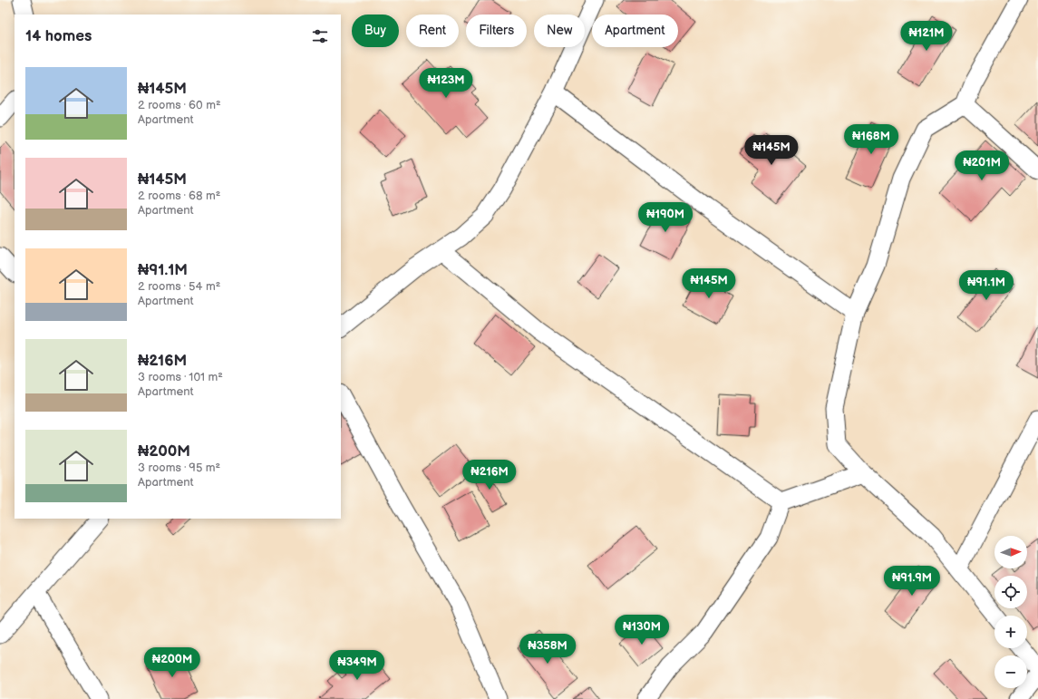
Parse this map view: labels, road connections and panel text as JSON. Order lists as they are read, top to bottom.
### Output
{
  "north": "right",
  "page": {
    "chip": [
      "Buy",
      "Rent",
      "Filters",
      "New",
      "Apartment"
    ],
    "heading": "14 homes",
    "price": [
      "₦121M",
      "₦123M",
      "₦168M",
      "₦145M",
      "₦201M",
      "₦190M",
      "₦145M",
      "₦91.1M",
      "₦216M",
      "₦91.9M",
      "₦130M",
      "₦358M",
      "₦200M",
      "₦349M"
    ],
    "list": [
      {
        "name": "₦145M",
        "note": "2 rooms · 60 m² · Apartment"
      },
      {
        "name": "₦145M",
        "note": "2 rooms · 68 m² · Apartment"
      },
      {
        "name": "₦91.1M",
        "note": "2 rooms · 54 m² · Apartment"
      },
      {
        "name": "₦216M",
        "note": "3 rooms · 101 m² · Apartment"
      },
      {
        "name": "₦200M",
        "note": "3 rooms · 95 m² · Apartment"
      }
    ],
    "map_buttons": ["+", "−"]
  }
}
